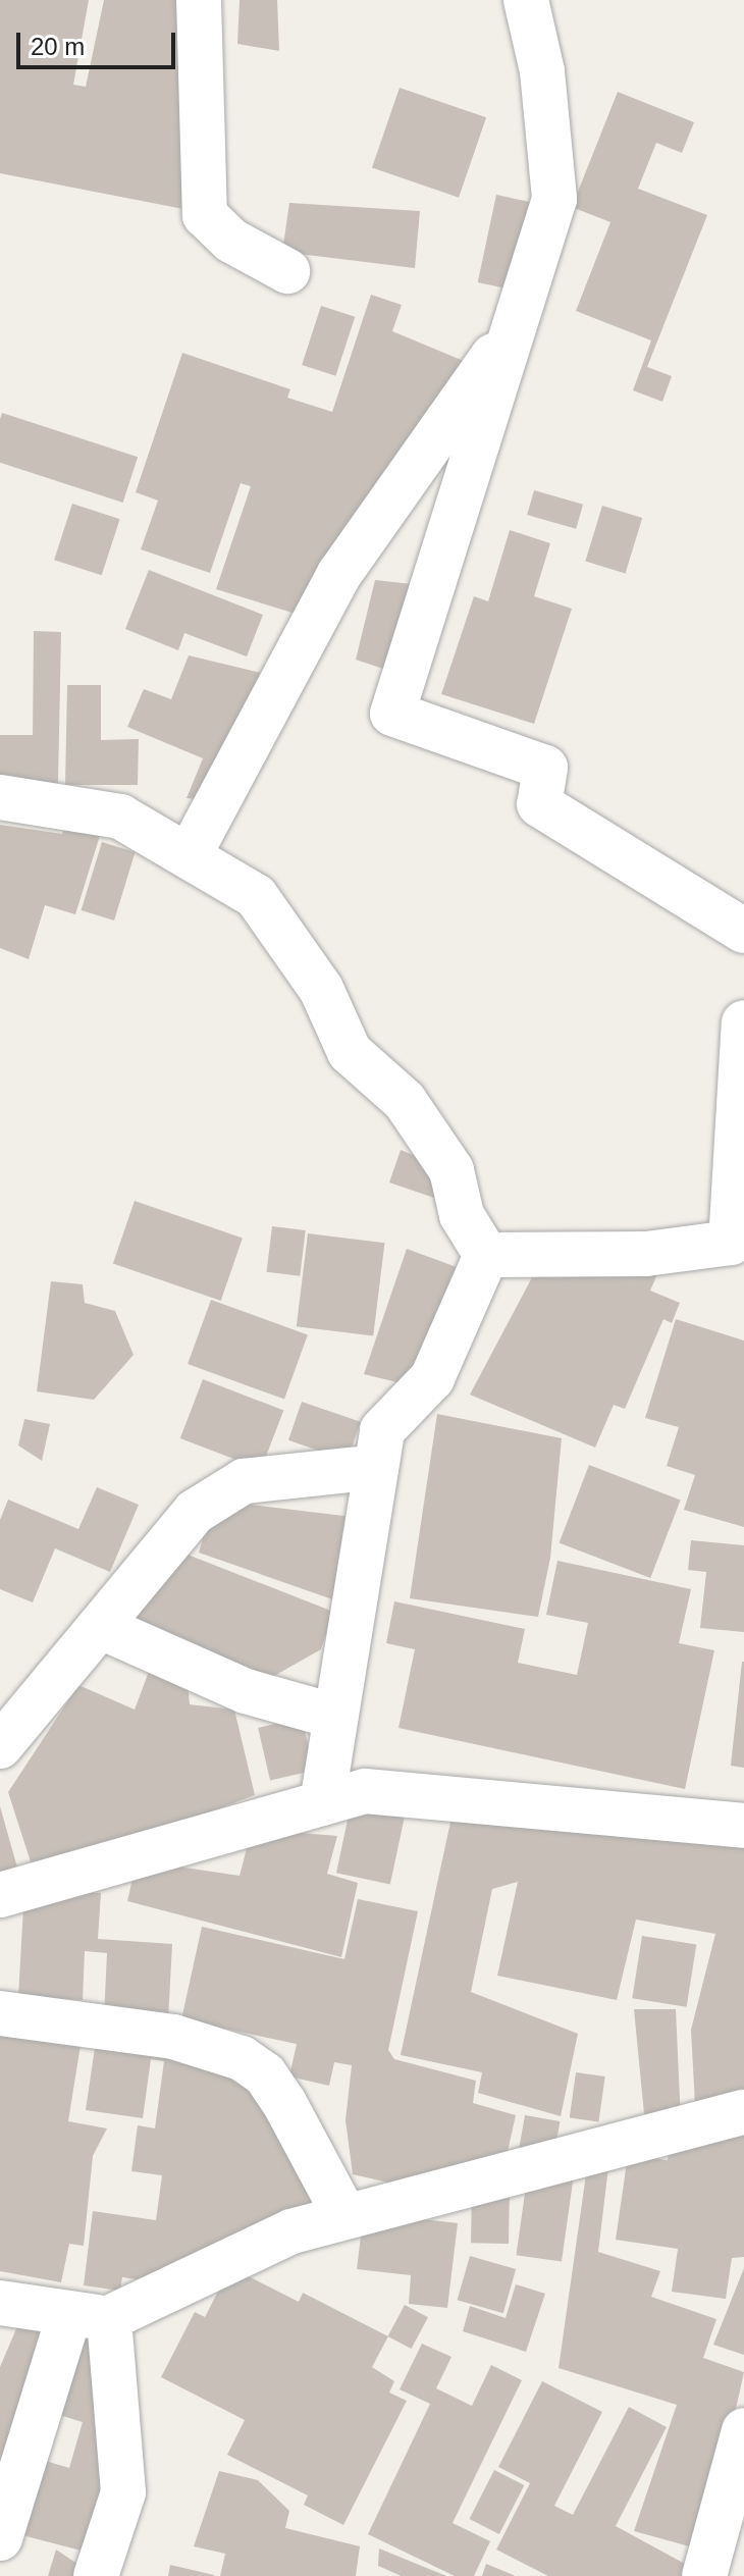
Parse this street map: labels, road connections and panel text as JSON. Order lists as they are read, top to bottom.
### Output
{
  "scale_bar": "20 m"
}
